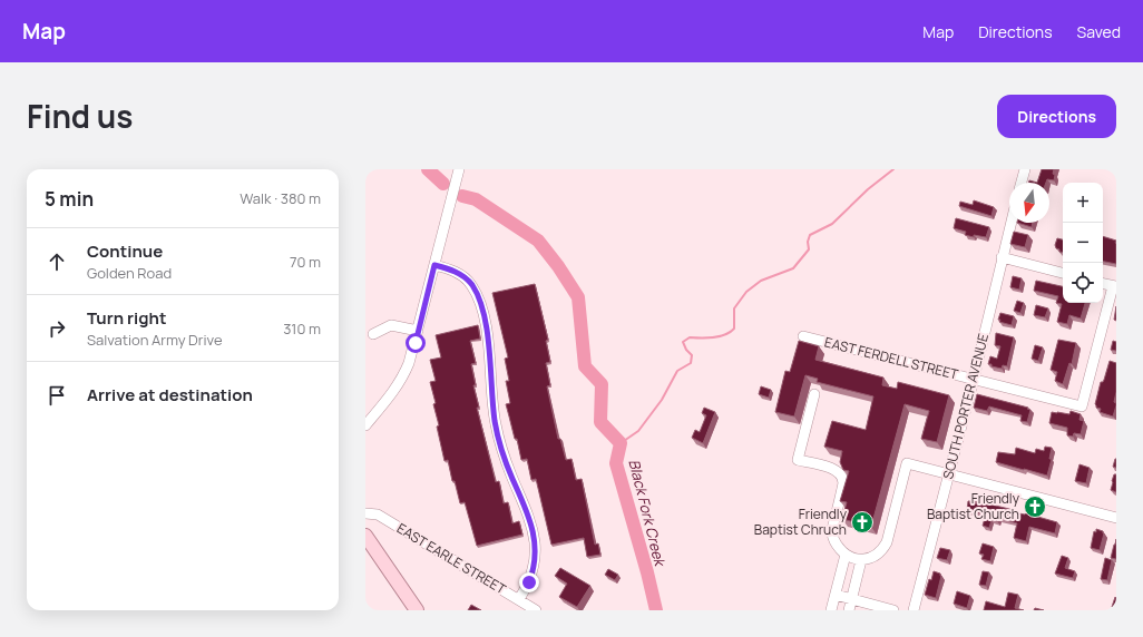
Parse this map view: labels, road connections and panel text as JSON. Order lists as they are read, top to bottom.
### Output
{
  "streets": {
    "street": ["EAST FERDELL STREET", "SOUTH PORTER AVENUE", "EAST EARLE STREET"]
  },
  "crossings": [
    ["EAST FERDELL STREET", "SOUTH PORTER AVENUE"]
  ],
  "water": ["Black Fork Creek"],
  "places": {
    "church": ["Friendly Baptist Church", "Friendly Baptist Chruch"]
  },
  "north": "bottom",
  "page": {
    "header": "Map",
    "nav": ["Map", "Directions", "Saved"],
    "title": "Find us",
    "buttons": "Directions",
    "heading": ["5 min", "Walk · 380 m"],
    "map_buttons": ["+", "−"],
    "list": [
      ["Continue", "Golden Road", "70 m"],
      ["Turn right", "Salvation Army Drive", "310 m"],
      "Arrive at destination"
    ]
  }
}
